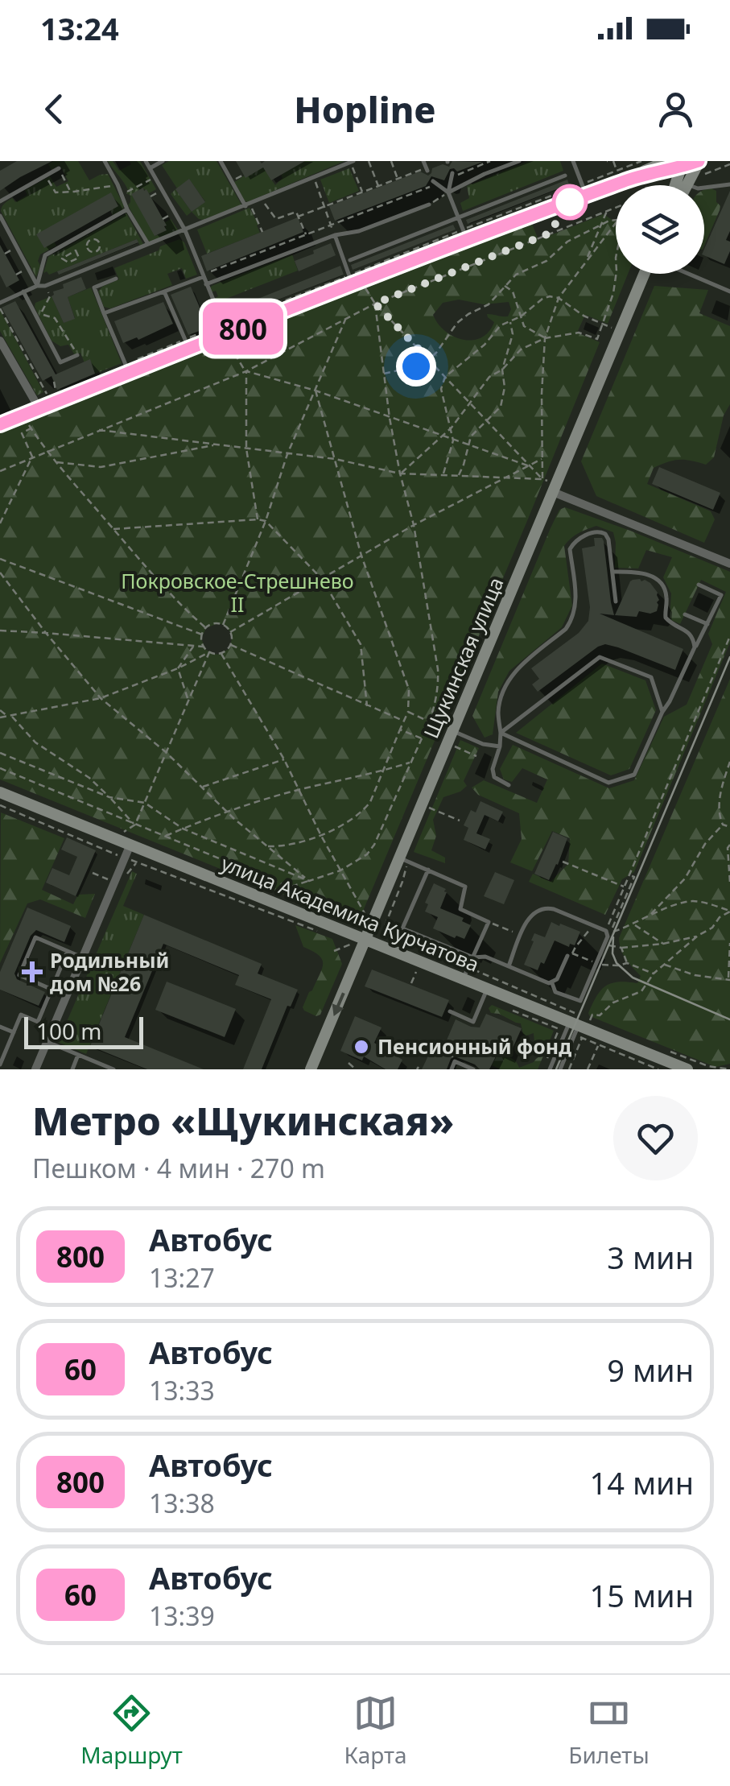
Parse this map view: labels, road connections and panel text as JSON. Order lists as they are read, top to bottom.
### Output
{
  "streets": {
    "main road": ["Щукинская улица", "улица Академика Курчатова"]
  },
  "crossings": [
    ["Щукинская улица", "улица Академика Курчатова"]
  ],
  "parks": ["Покровское-Стрешнево II"],
  "places": {
    "health": ["Родильный дом №26"],
    "other": ["Пенсионный фонд"]
  },
  "lines": ["bus line 800"],
  "scale_bar": "100 m",
  "page": {
    "status": "13:24",
    "header": "Hopline",
    "on_map": "800",
    "scale": "100 m",
    "heading": ["Метро «Щукинская»", "Пешком · 4 мин · 270 m"],
    "list": [
      {
        "mark": "800",
        "name": "Автобус",
        "note": "13:27",
        "value": "3 мин"
      },
      {
        "mark": "60",
        "name": "Автобус",
        "note": "13:33",
        "value": "9 мин"
      },
      {
        "mark": "800",
        "name": "Автобус",
        "note": "13:38",
        "value": "14 мин"
      },
      {
        "mark": "60",
        "name": "Автобус",
        "note": "13:39",
        "value": "15 мин"
      }
    ],
    "tabs": ["Маршрут", "Карта", "Билеты"]
  }
}
